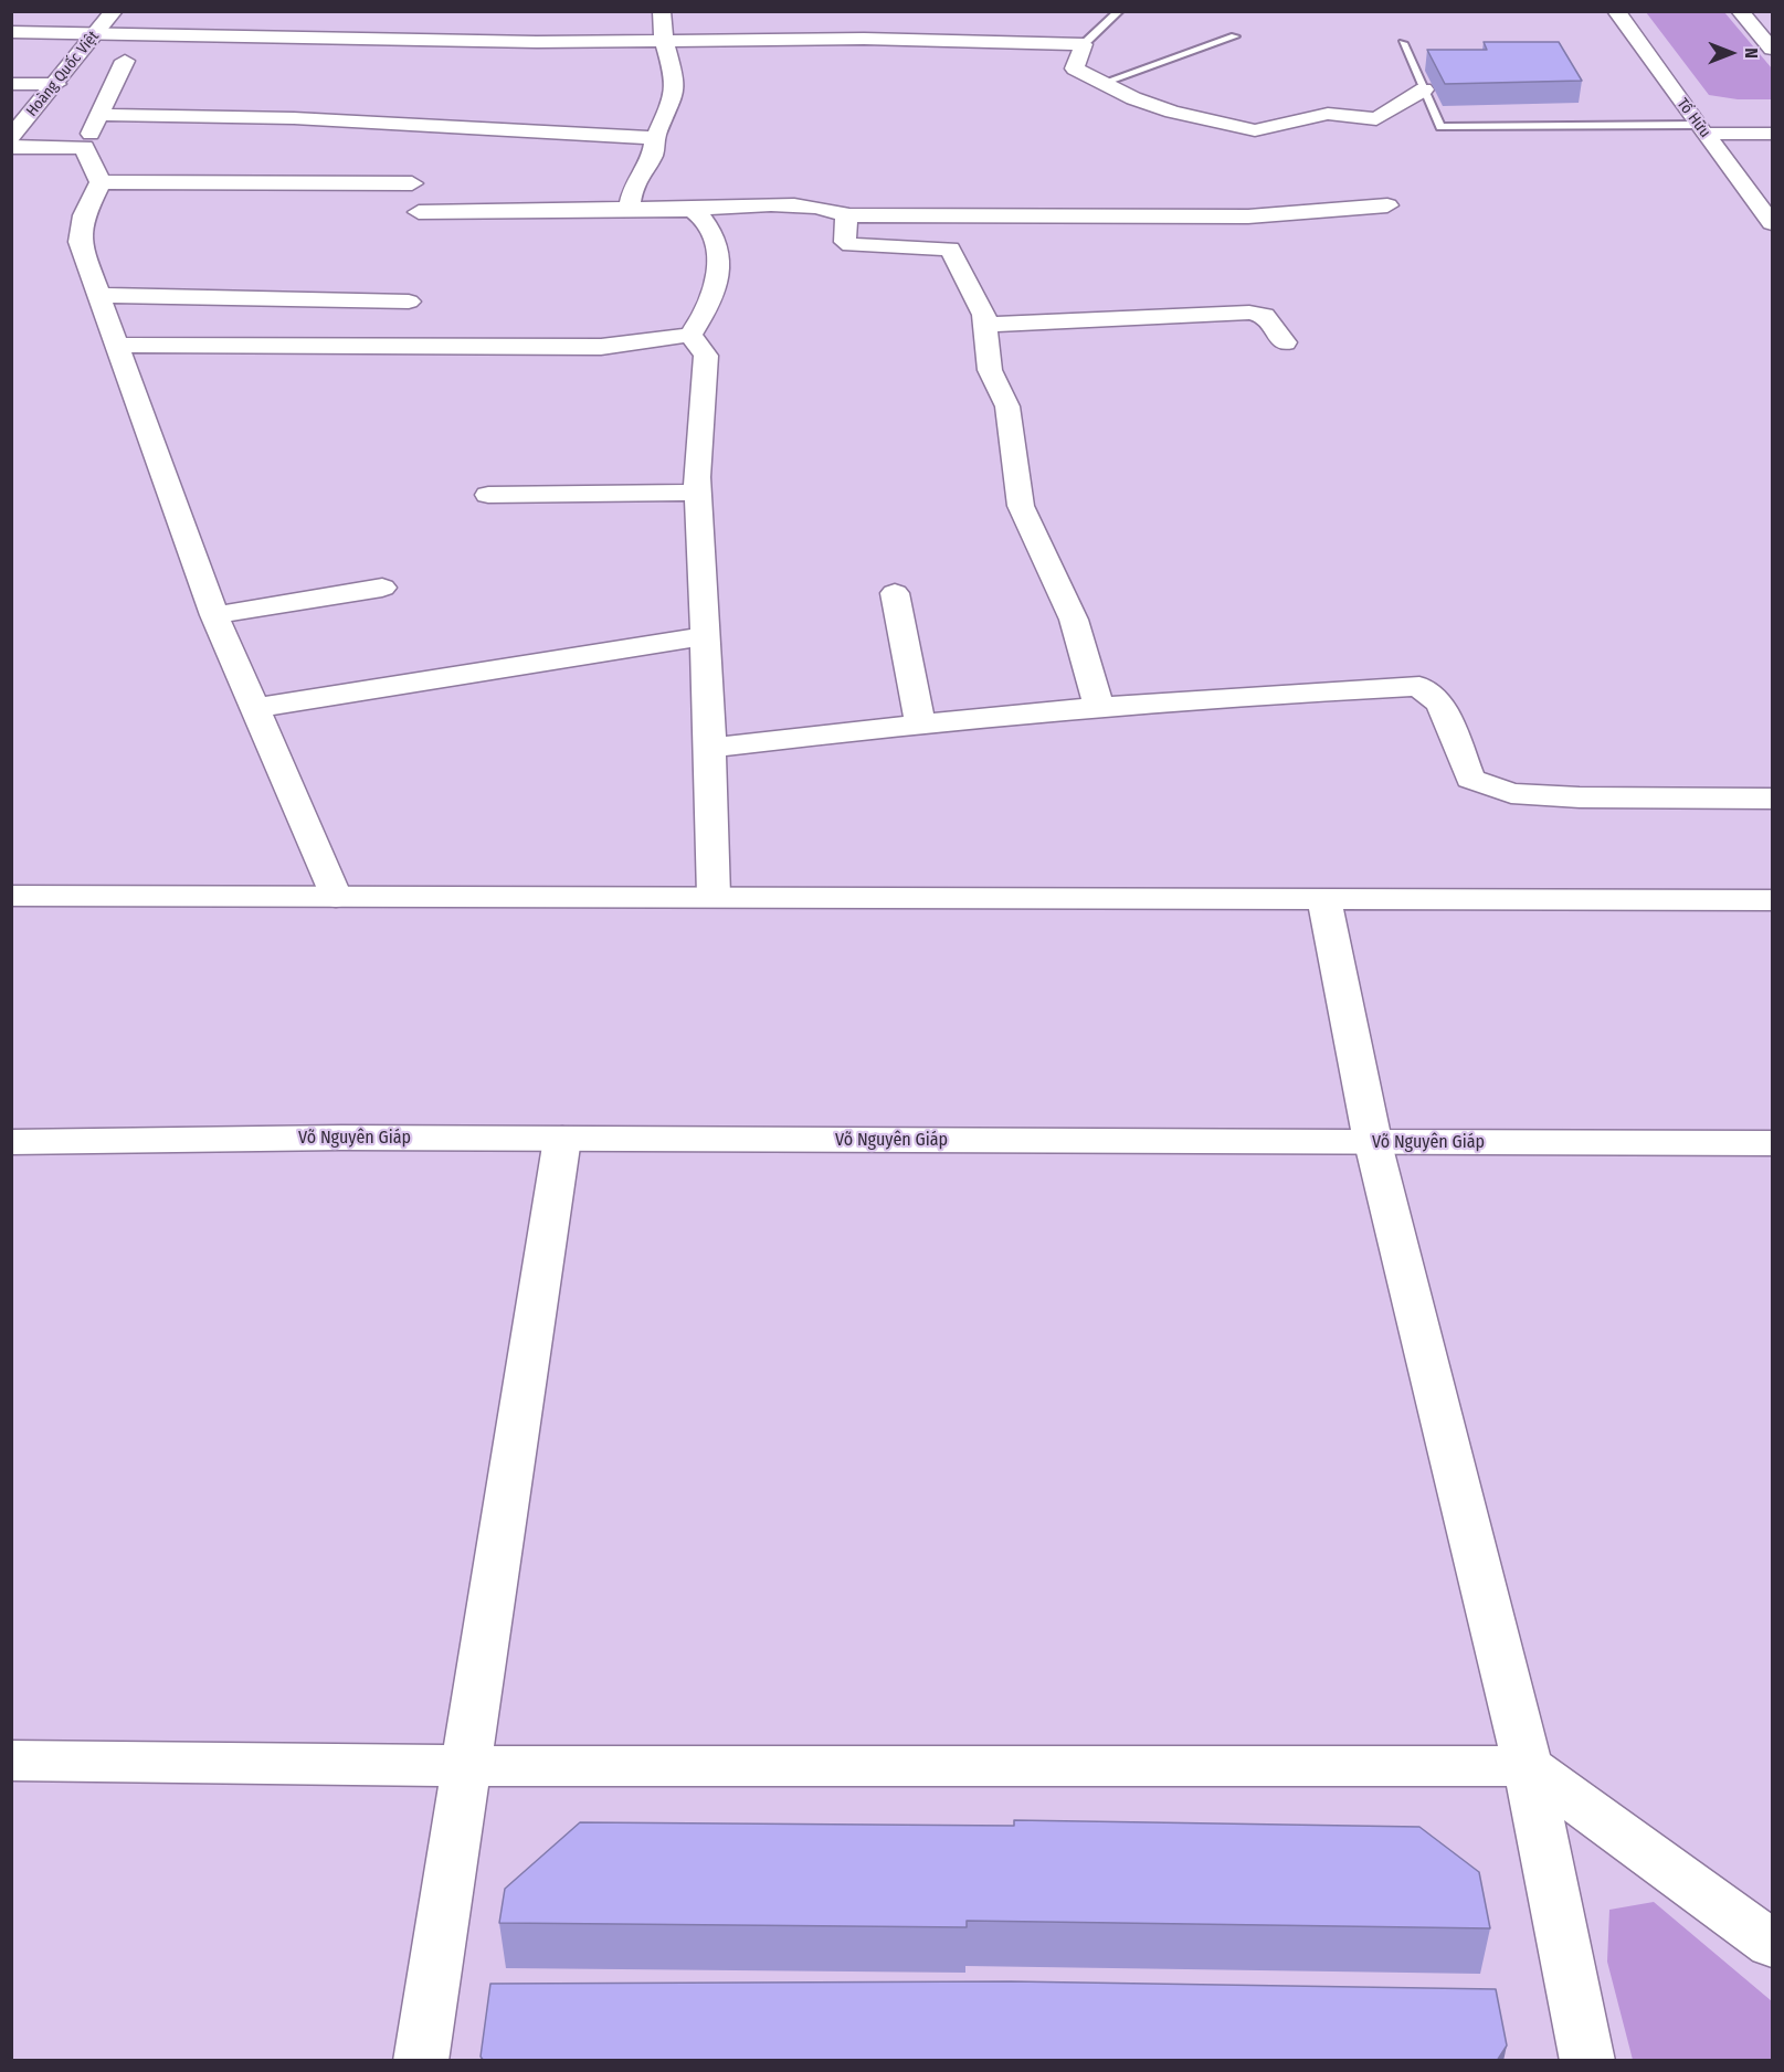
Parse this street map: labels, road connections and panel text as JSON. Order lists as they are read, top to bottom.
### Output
{
  "streets": {
    "street": ["Hoàng Quốc Việt", "Tố Hữu", "Võ Nguyên Giáp"]
  },
  "north": "right"
}
